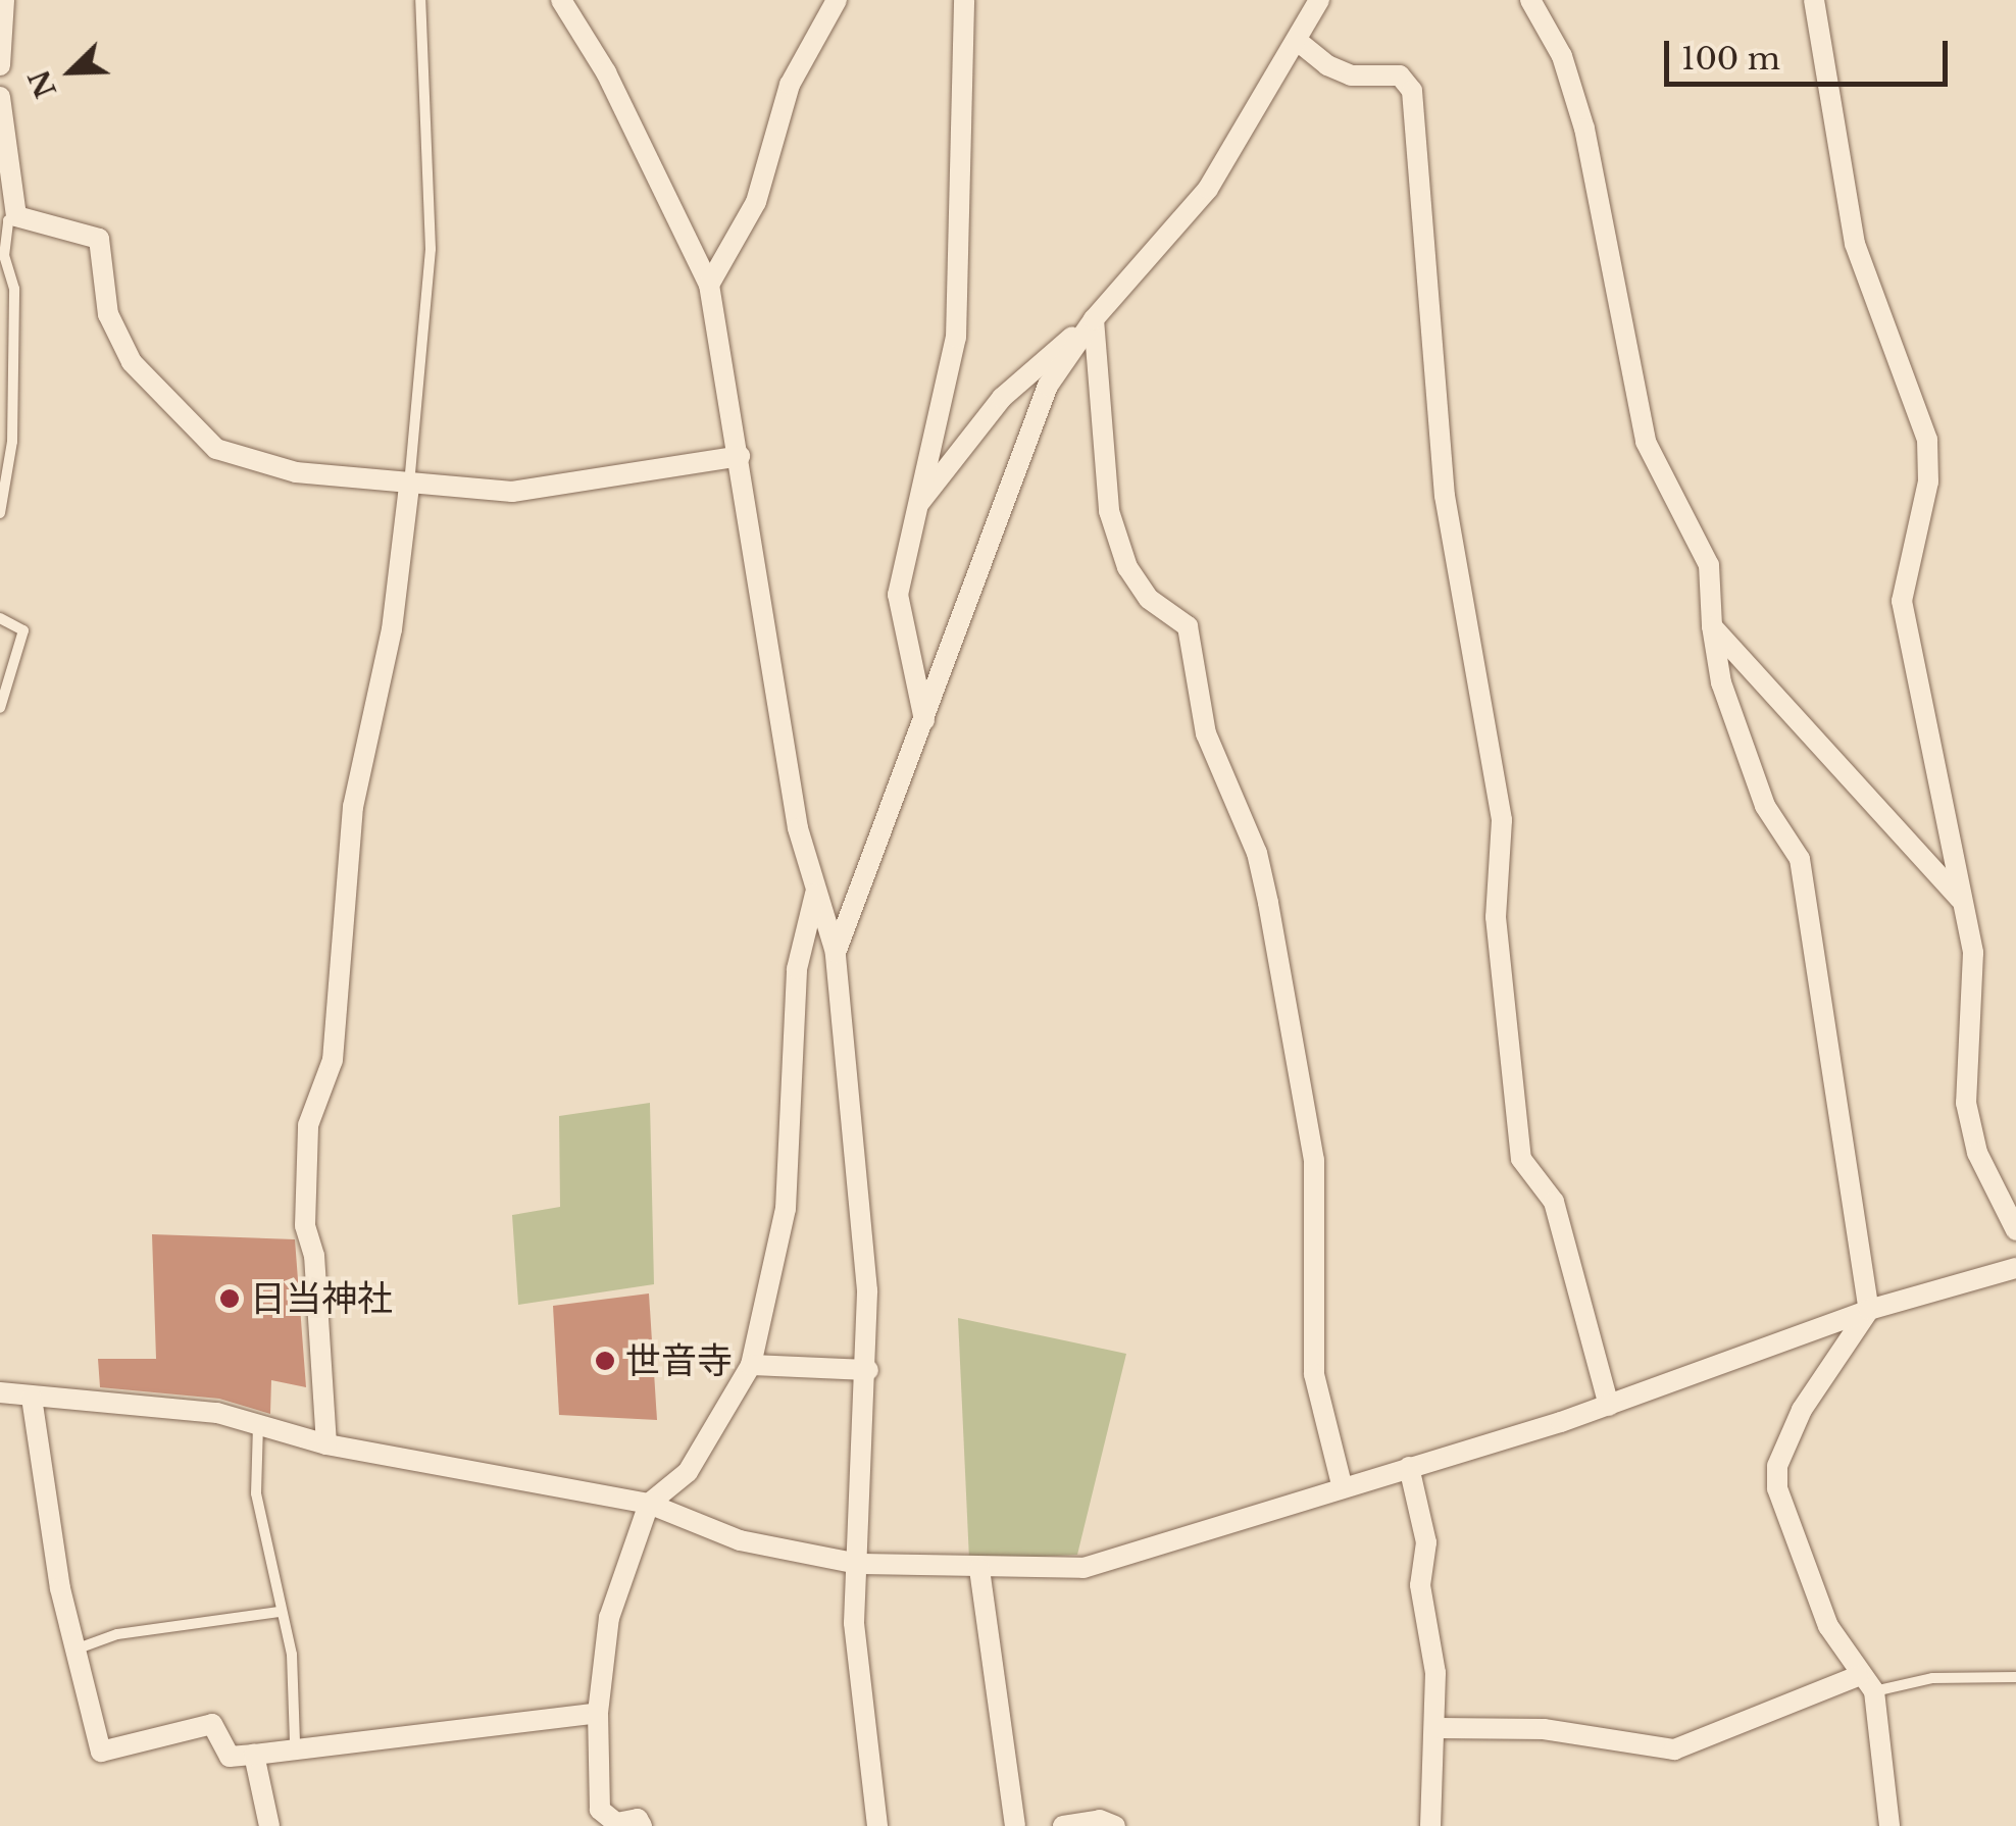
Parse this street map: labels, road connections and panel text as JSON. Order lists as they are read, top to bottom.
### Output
{
  "places": ["日当神社", "世音寺"],
  "scale_bar": "100 m",
  "north": "bottom left"
}
